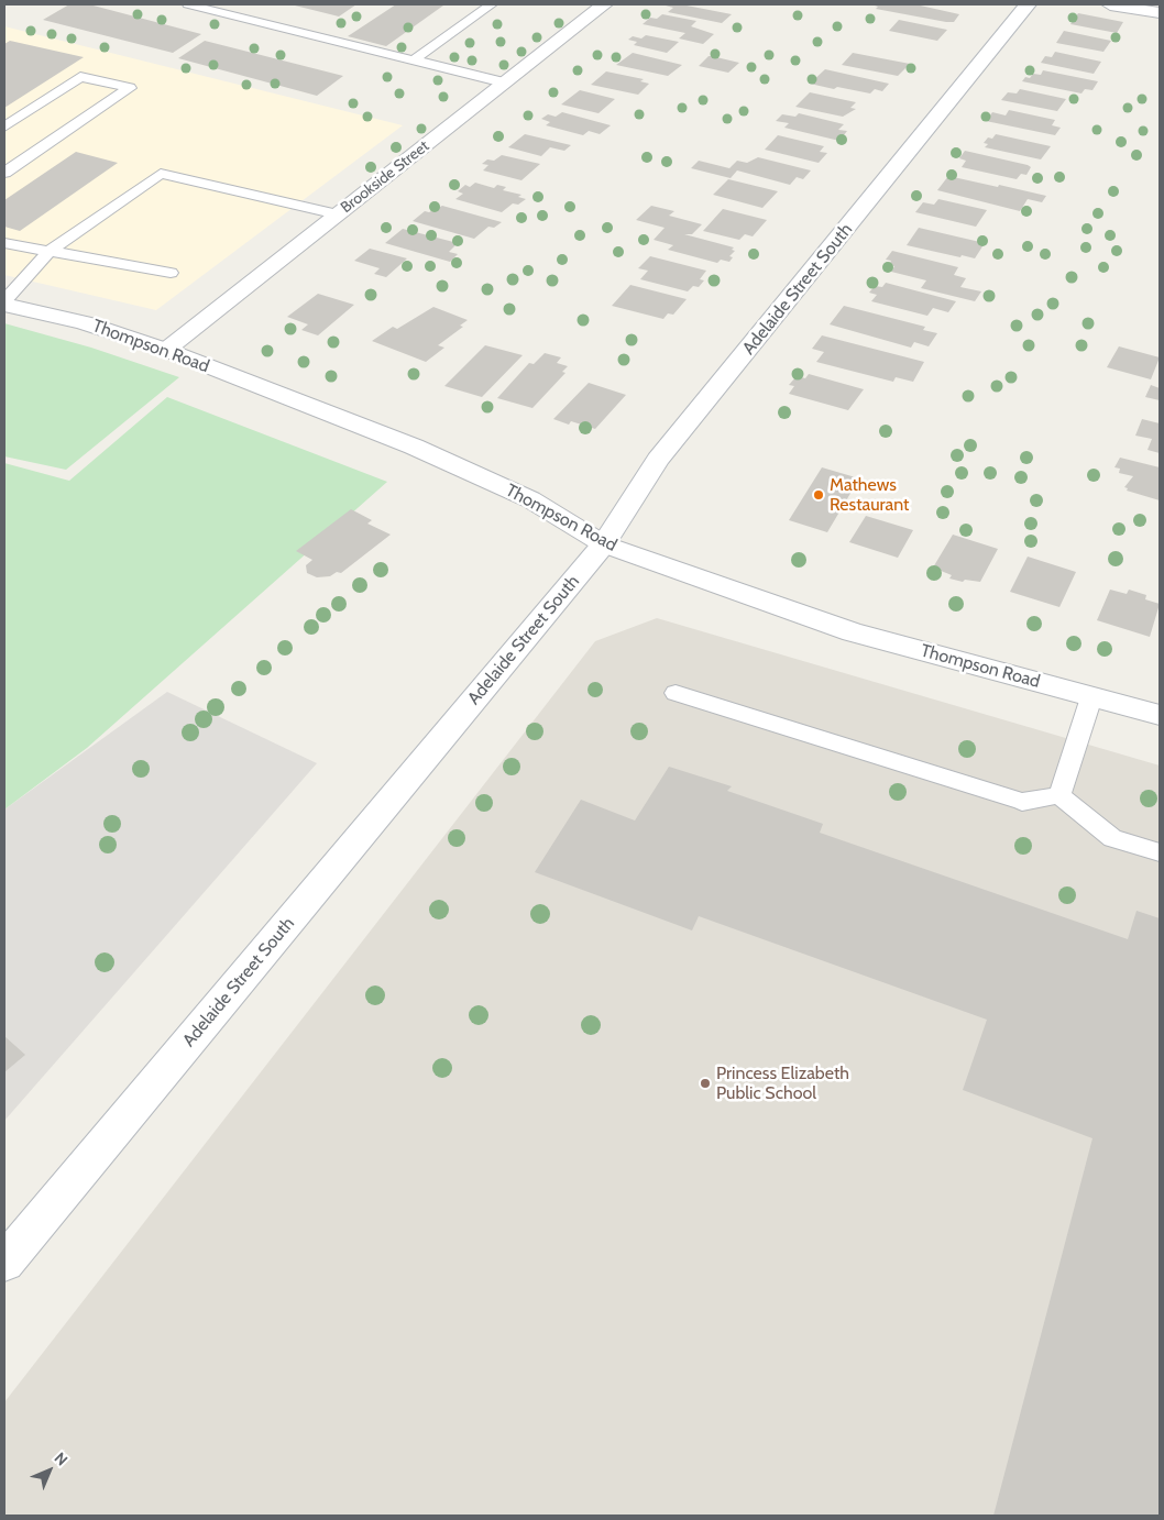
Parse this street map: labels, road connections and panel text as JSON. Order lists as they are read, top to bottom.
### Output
{
  "streets": {
    "street": ["Brookside Street", "Adelaide Street South", "Thompson Road"]
  },
  "crossings": [
    ["Brookside Street", "Thompson Road"],
    ["Adelaide Street South", "Thompson Road"]
  ],
  "places": ["Mathews Restaurant", "Princess Elizabeth Public School"],
  "north": "top right"
}
